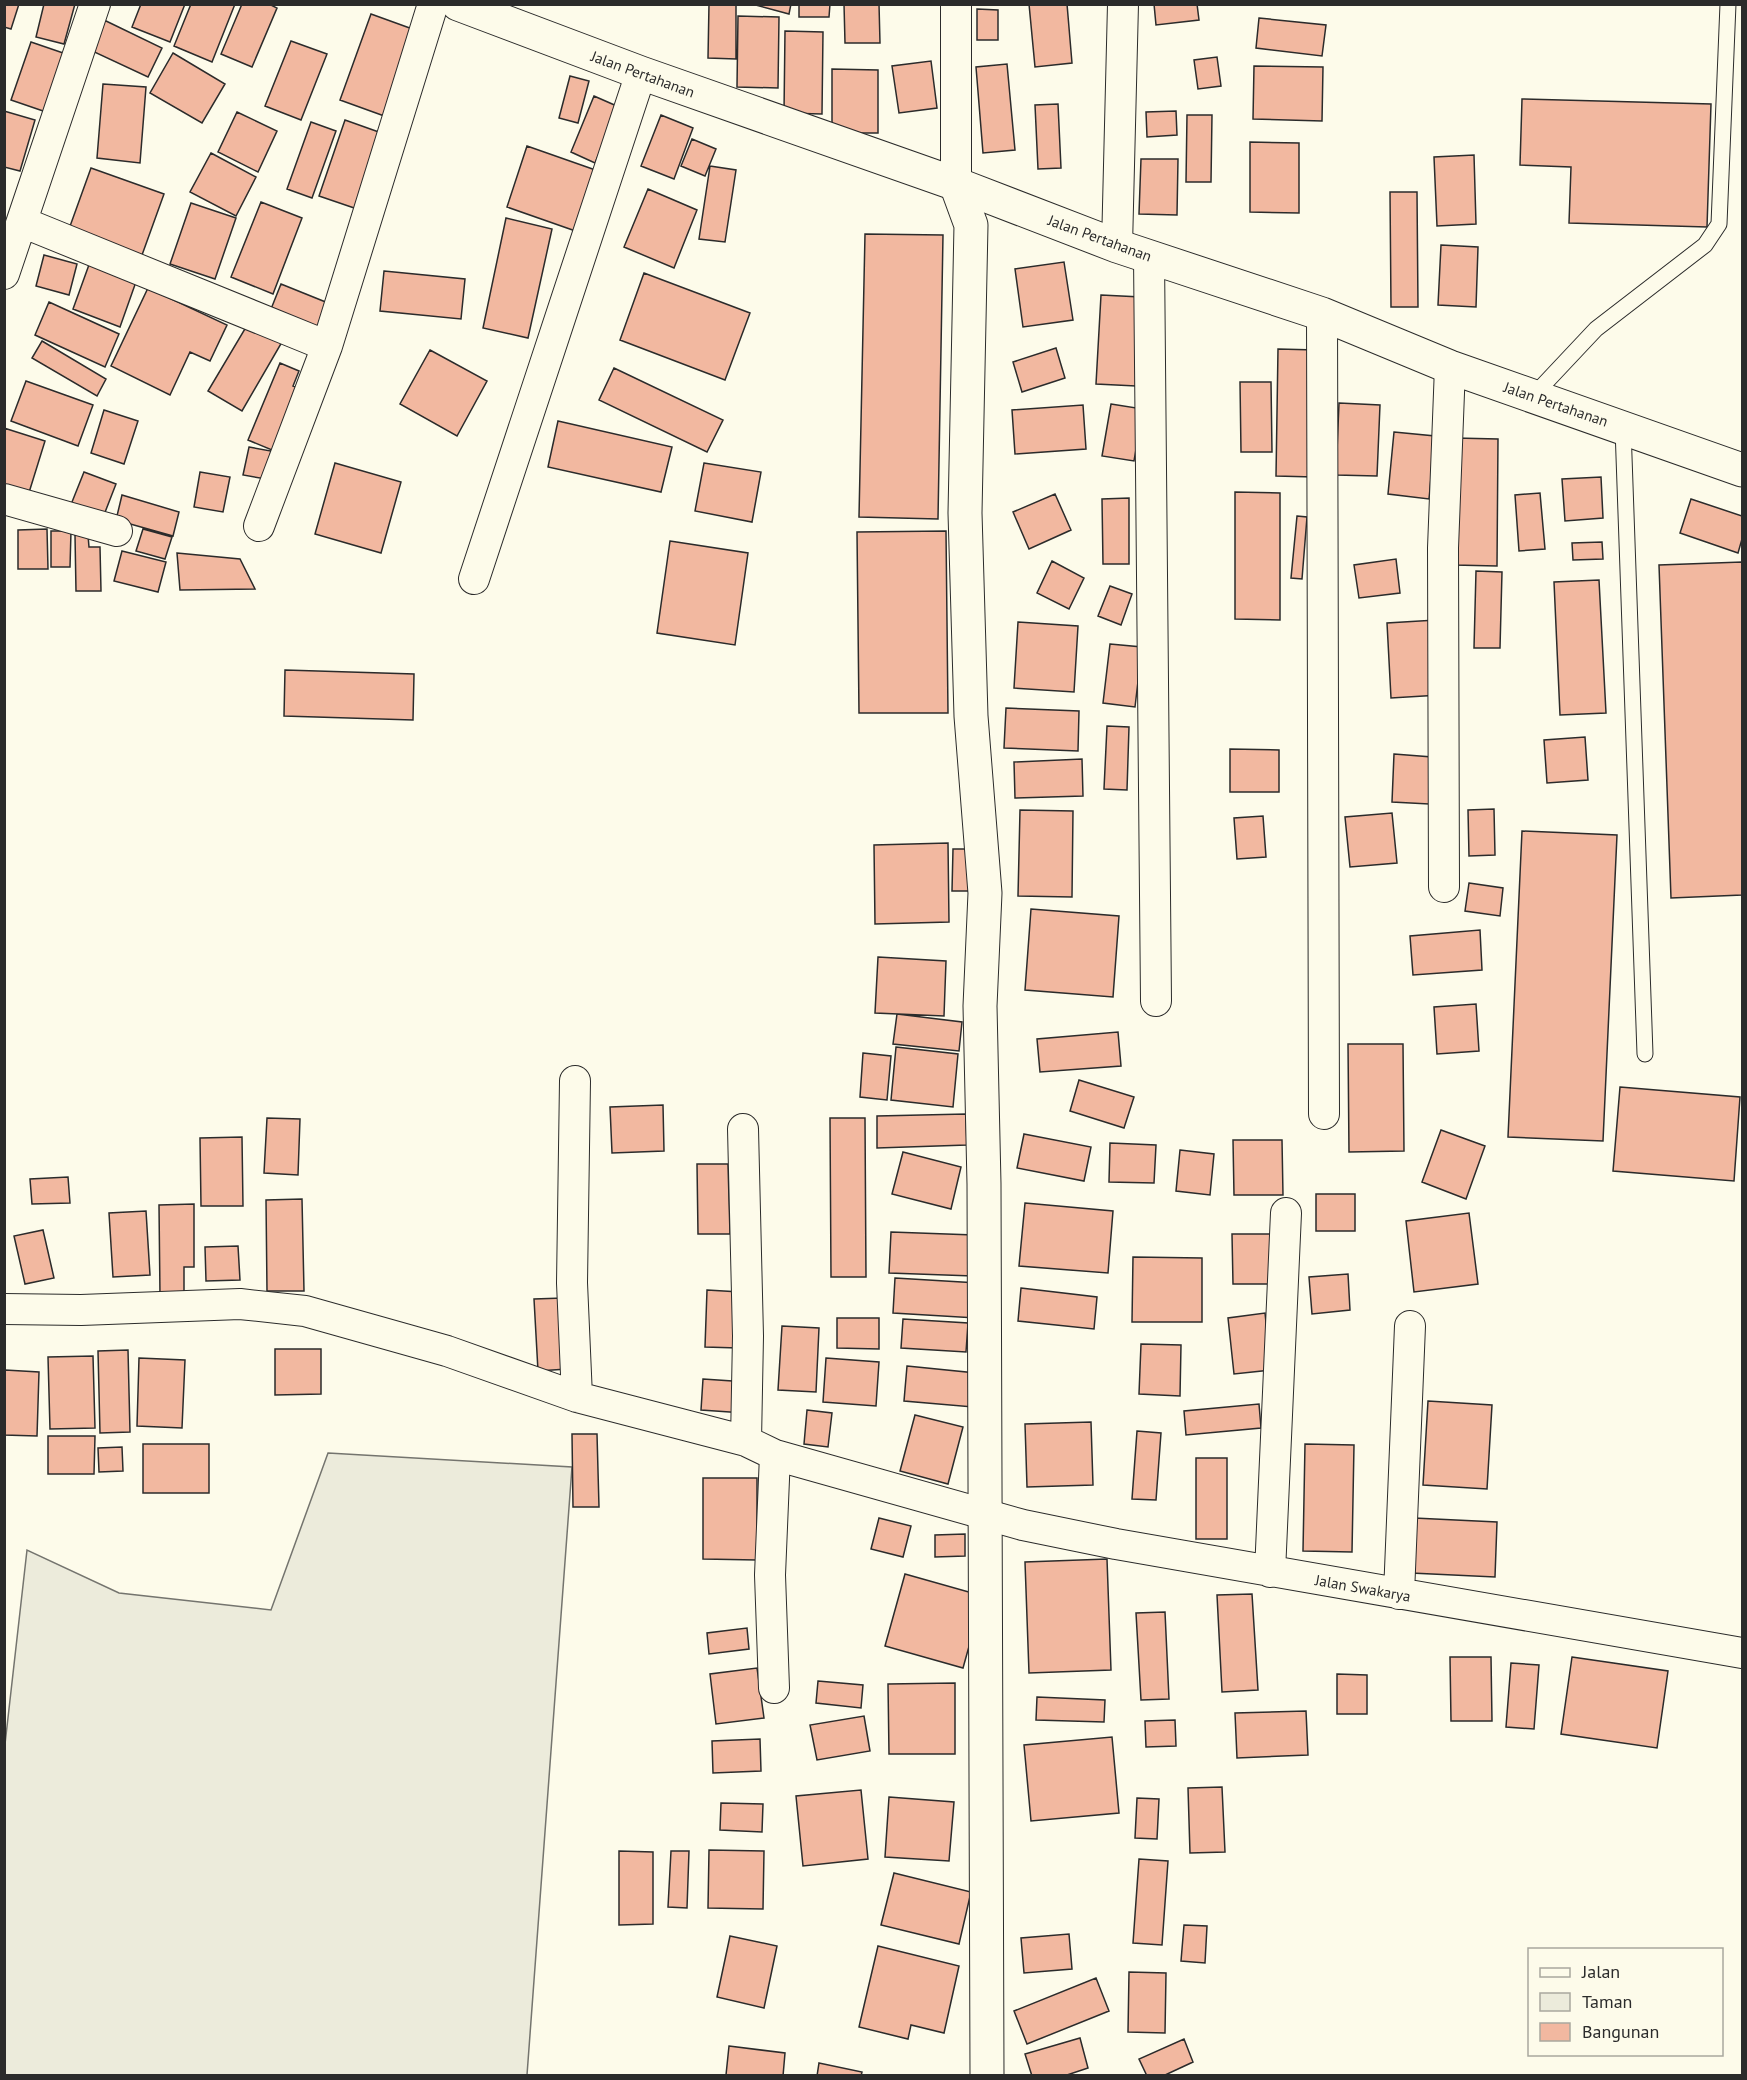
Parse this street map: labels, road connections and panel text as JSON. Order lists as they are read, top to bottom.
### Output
{
  "streets": {
    "street": ["Jalan Pertahanan", "Jalan Swakarya"]
  },
  "legend": ["Jalan", "Taman", "Bangunan"]
}
